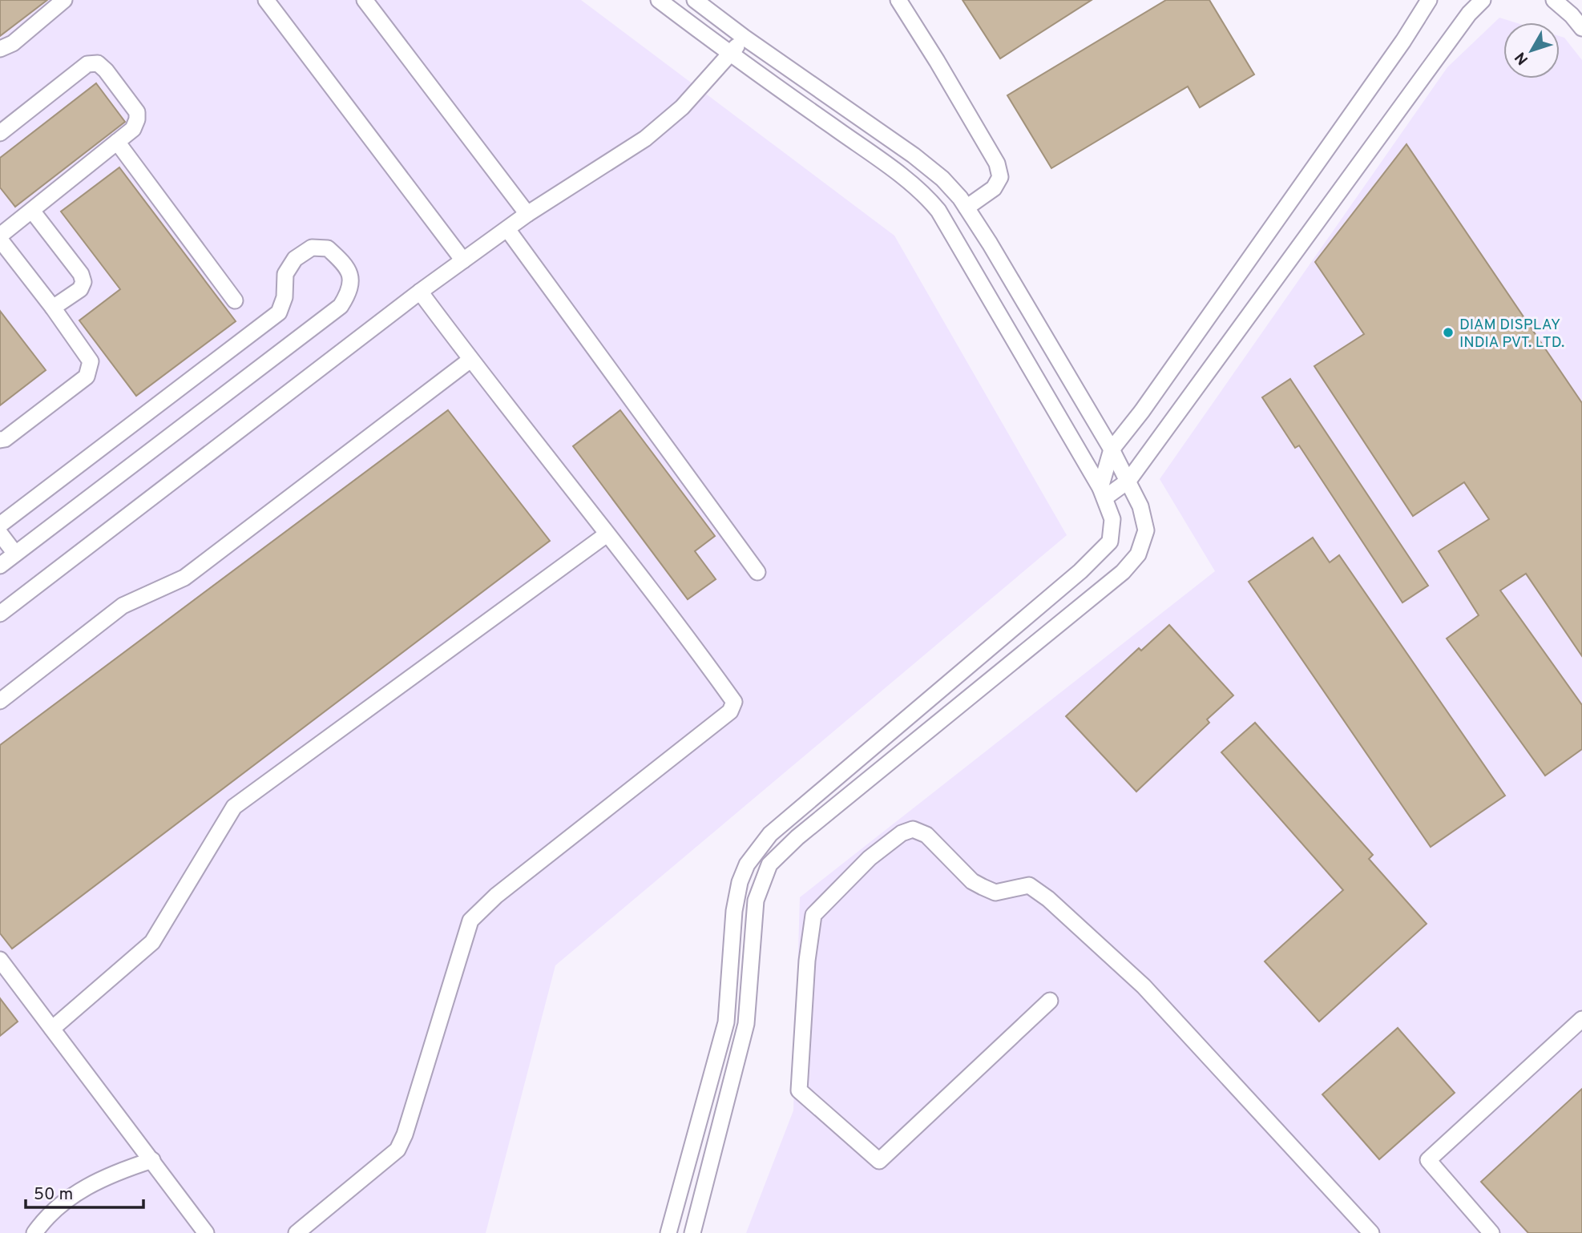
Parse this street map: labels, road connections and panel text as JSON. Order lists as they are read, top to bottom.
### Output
{
  "places": ["DIAM DISPLAY INDIA PVT. LTD."],
  "scale_bar": "50 m",
  "north": "bottom left"
}
